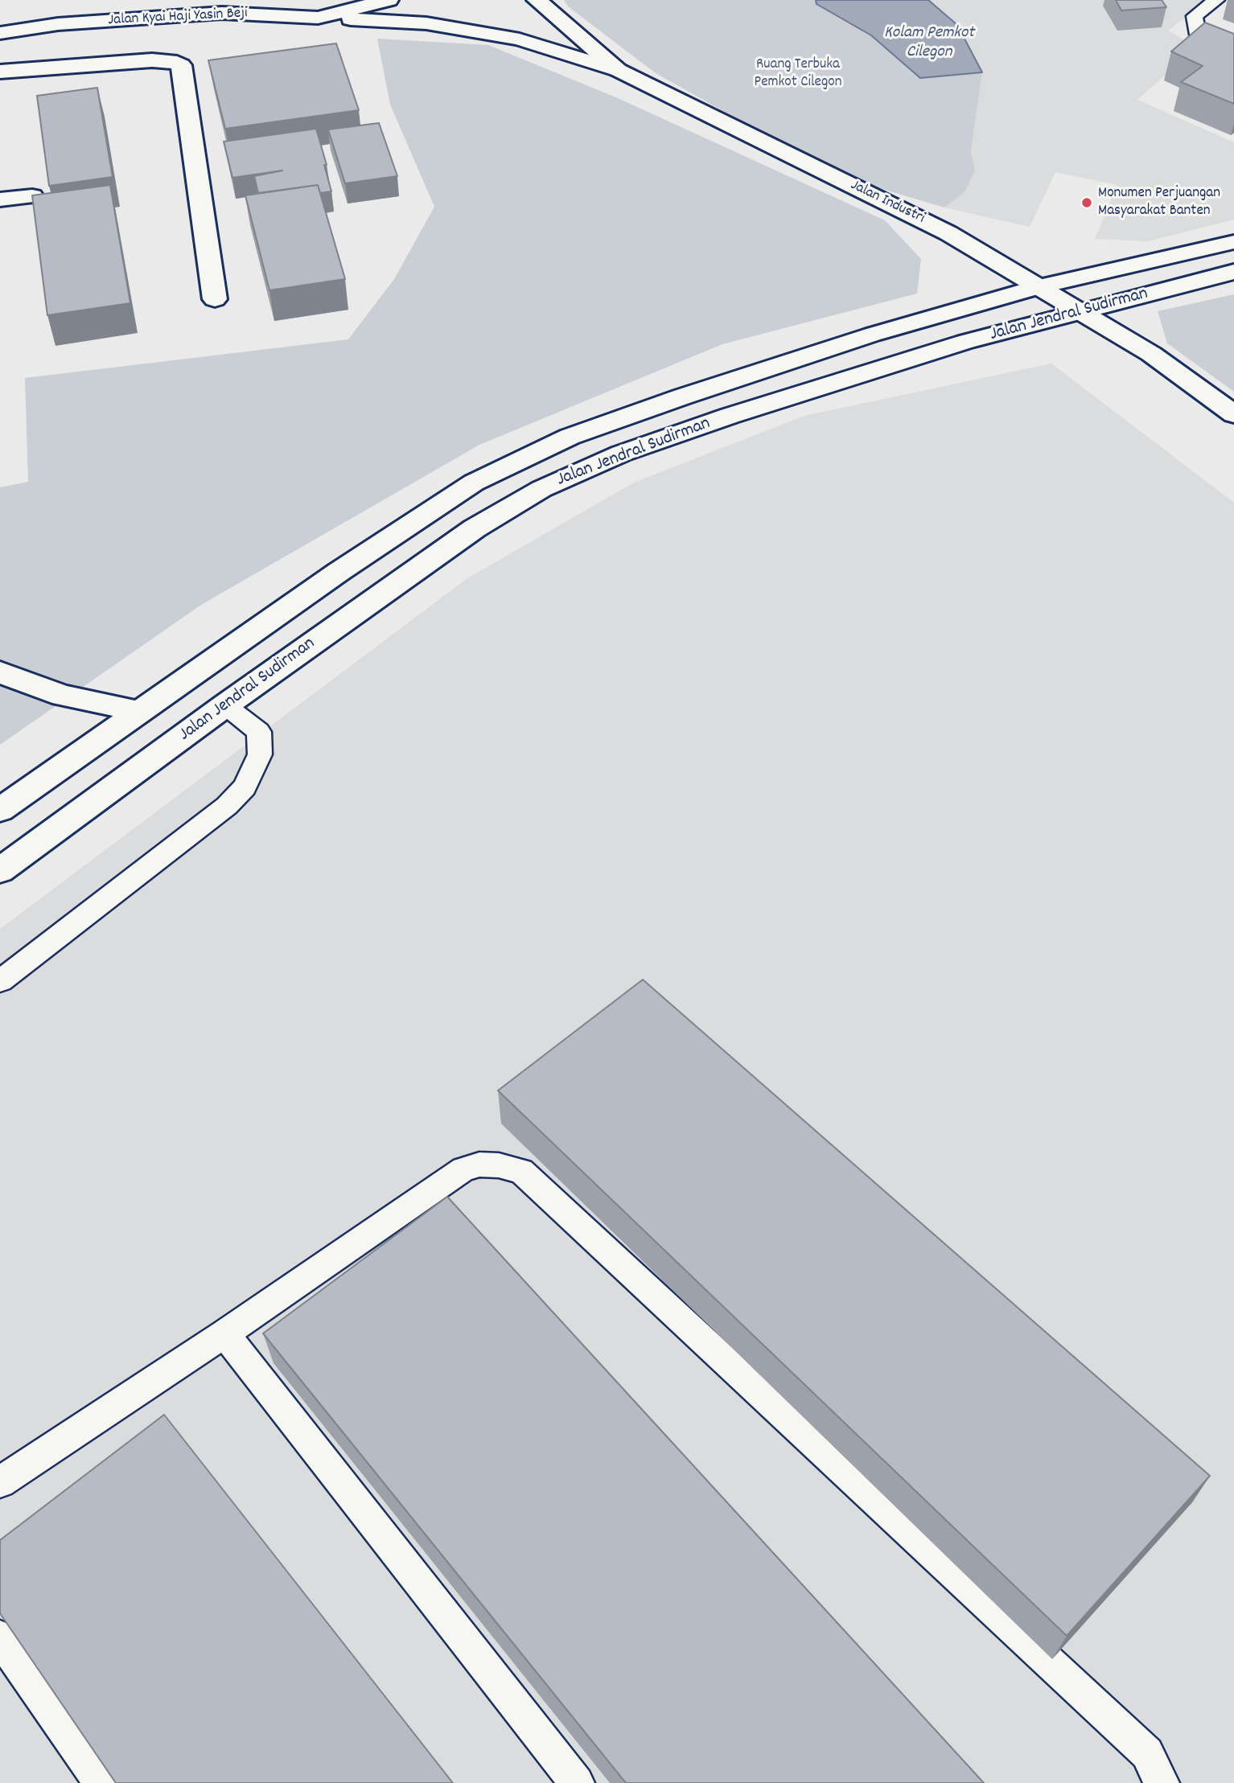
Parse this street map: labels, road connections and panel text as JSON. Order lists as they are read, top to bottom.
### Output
{
  "streets": {
    "main road": ["Jalan Kyai Haji Yasin Beji", "Jalan Industri", "Jalan Jendral Sudirman"]
  },
  "crossings": [
    ["Jalan Industri", "Jalan Jendral Sudirman"]
  ],
  "water": ["Kolam Pemkot Cilegon"],
  "parks": ["Ruang Terbuka Pemkot Cilegon"],
  "places": ["Monumen Perjuangan Masyarakat Banten"]
}
